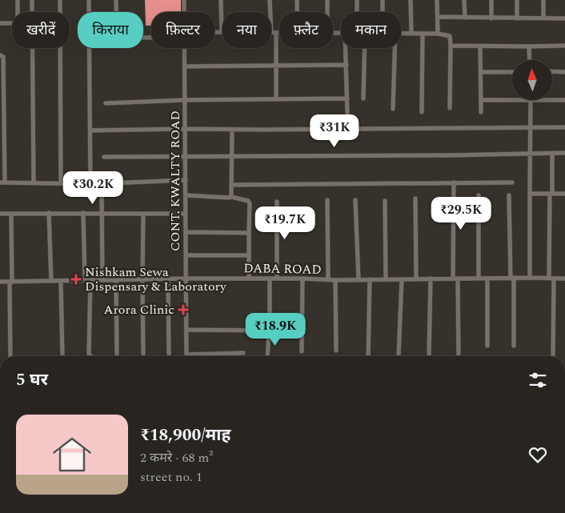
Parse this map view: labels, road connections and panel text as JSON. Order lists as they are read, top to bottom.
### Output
{
  "streets": {
    "street": ["CONT. KWALTY ROAD", "DABA ROAD"]
  },
  "crossings": [
    ["CONT. KWALTY ROAD", "DABA ROAD"]
  ],
  "places": {
    "health": ["Nishkam Sewa Dispensary & Laboratory", "Arora Clinic"]
  },
  "north": "top",
  "page": {
    "chip": [
      "खरीदें",
      "किराया",
      "फ़िल्टर",
      "नया",
      "फ़्लैट",
      "मकान"
    ],
    "price": [
      "₹31K",
      "₹30.2K",
      "₹29.5K",
      "₹19.7K",
      "₹18.9K"
    ],
    "heading": "5 घर",
    "list": [
      {
        "name": "₹18,900/माह",
        "note": "2 कमरे · 68 m² · street no. 1"
      }
    ]
  }
}
